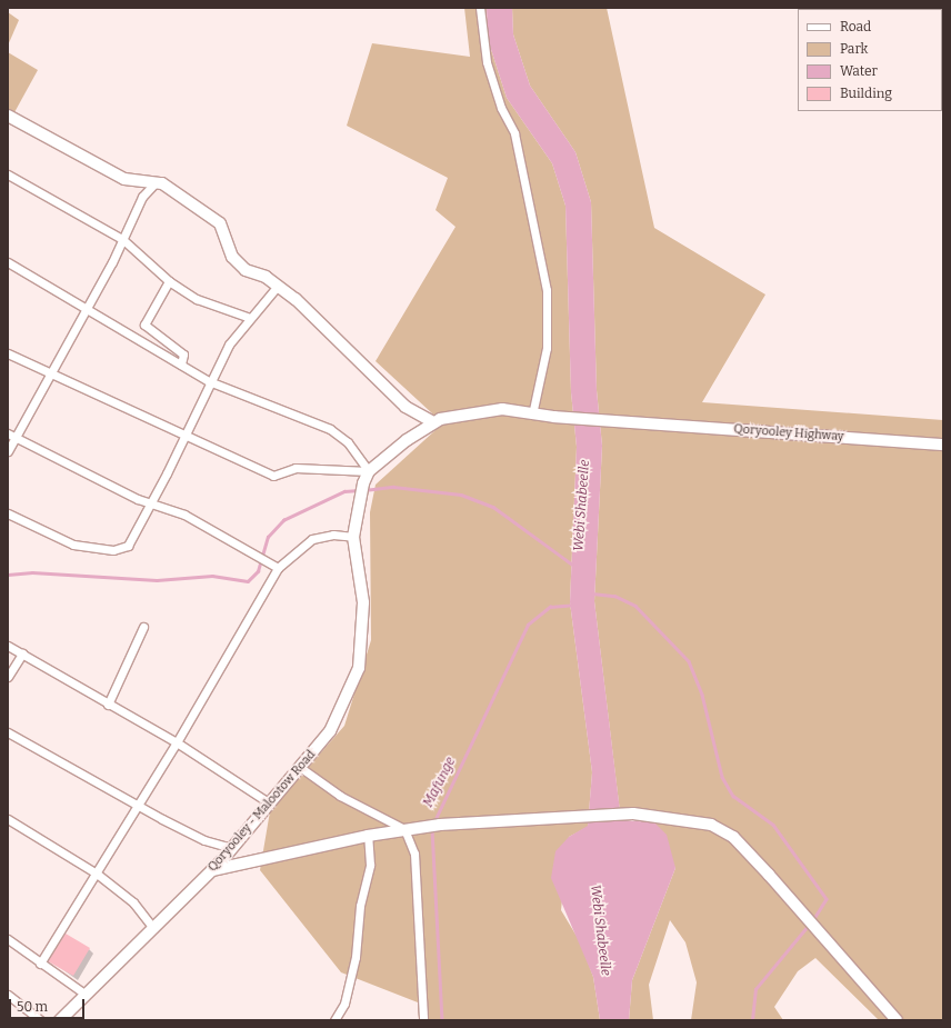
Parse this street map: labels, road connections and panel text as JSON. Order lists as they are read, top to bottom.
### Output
{
  "streets": {
    "street": ["Qoryooley Highway", "Qoryooley - Malootow Road"]
  },
  "water": ["Webi Shabeelle", "Mafunge"],
  "legend": [
    "Road",
    "Park",
    "Water",
    "Building"
  ],
  "scale_bar": "50 m"
}
